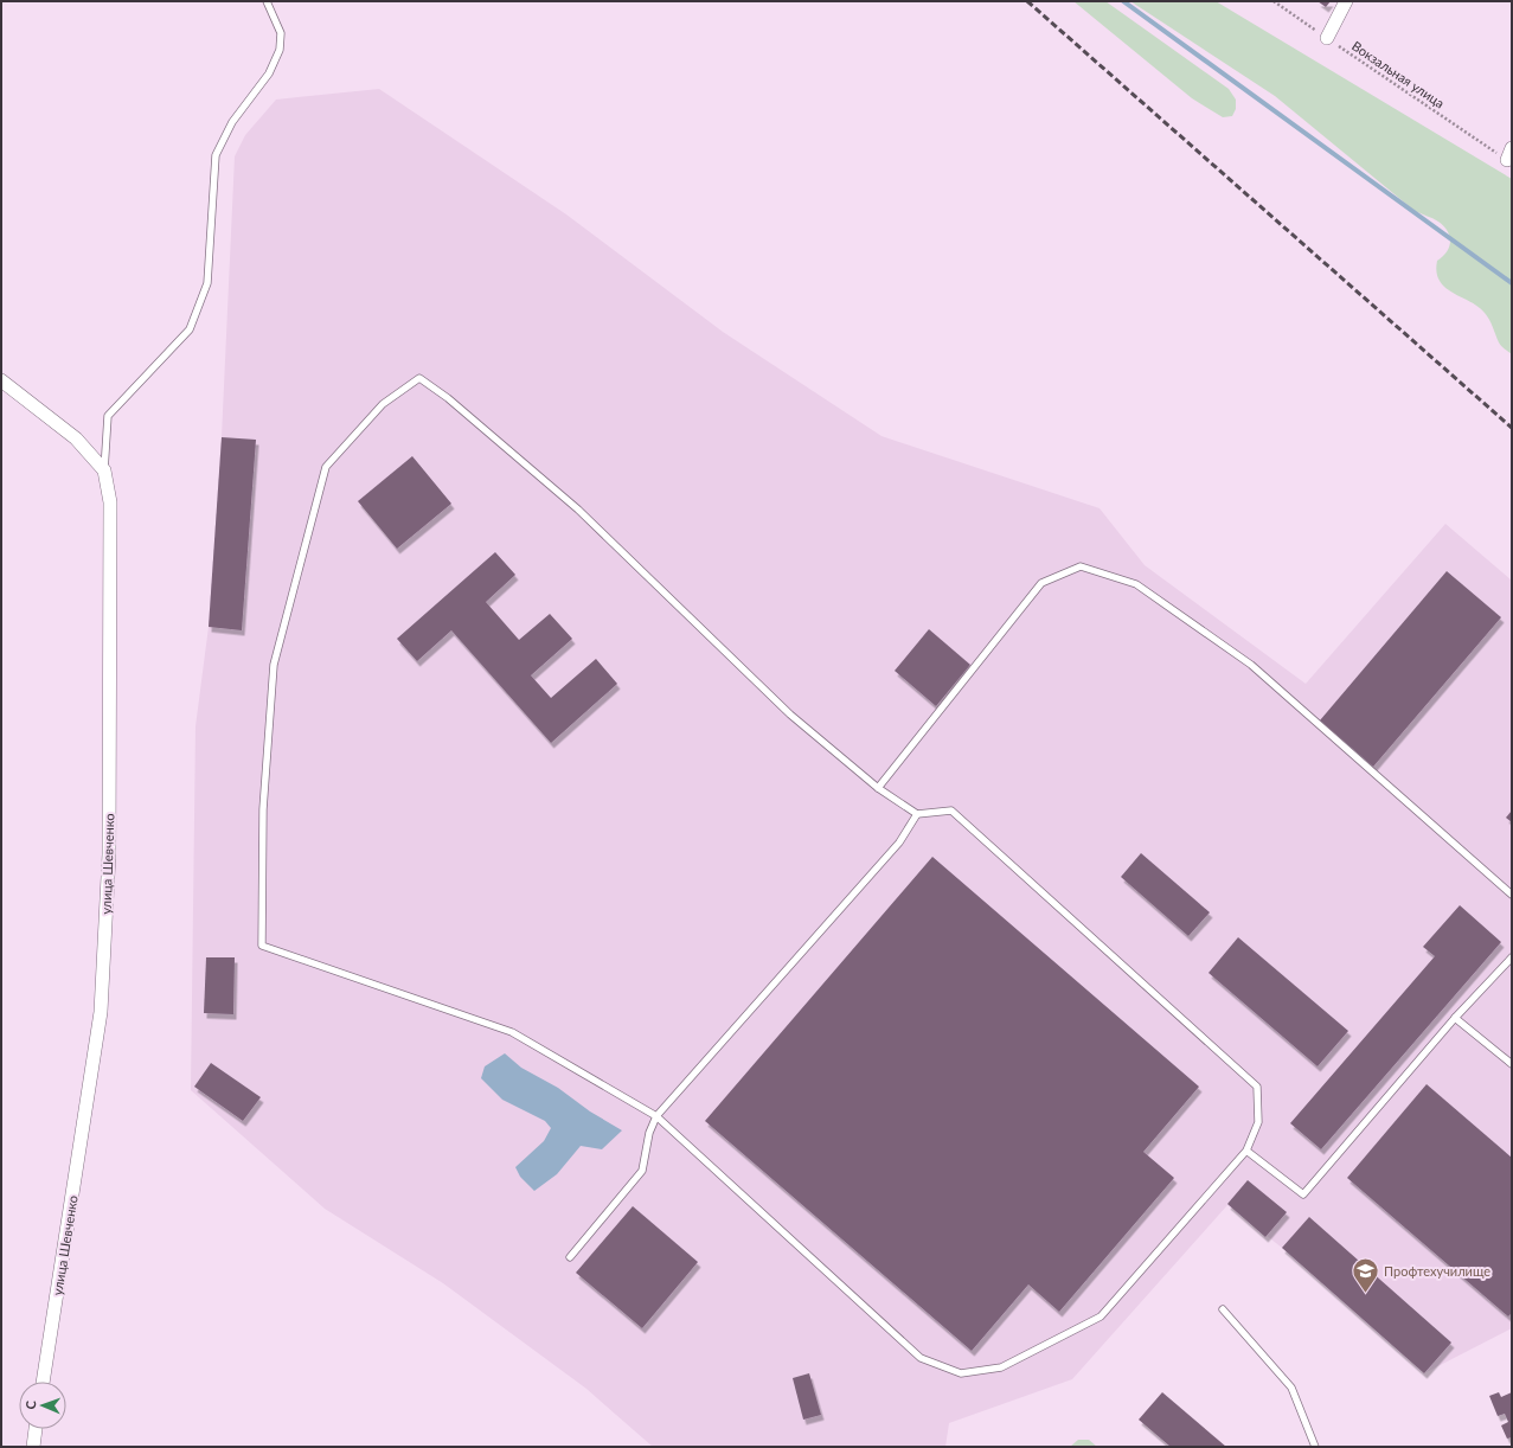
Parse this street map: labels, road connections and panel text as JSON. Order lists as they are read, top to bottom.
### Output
{
  "streets": {
    "street": ["улица Шевченко"],
    "path": ["Вокзальная улица"]
  },
  "places": {
    "school or university": ["Профтехучилище"]
  },
  "north": "left"
}
